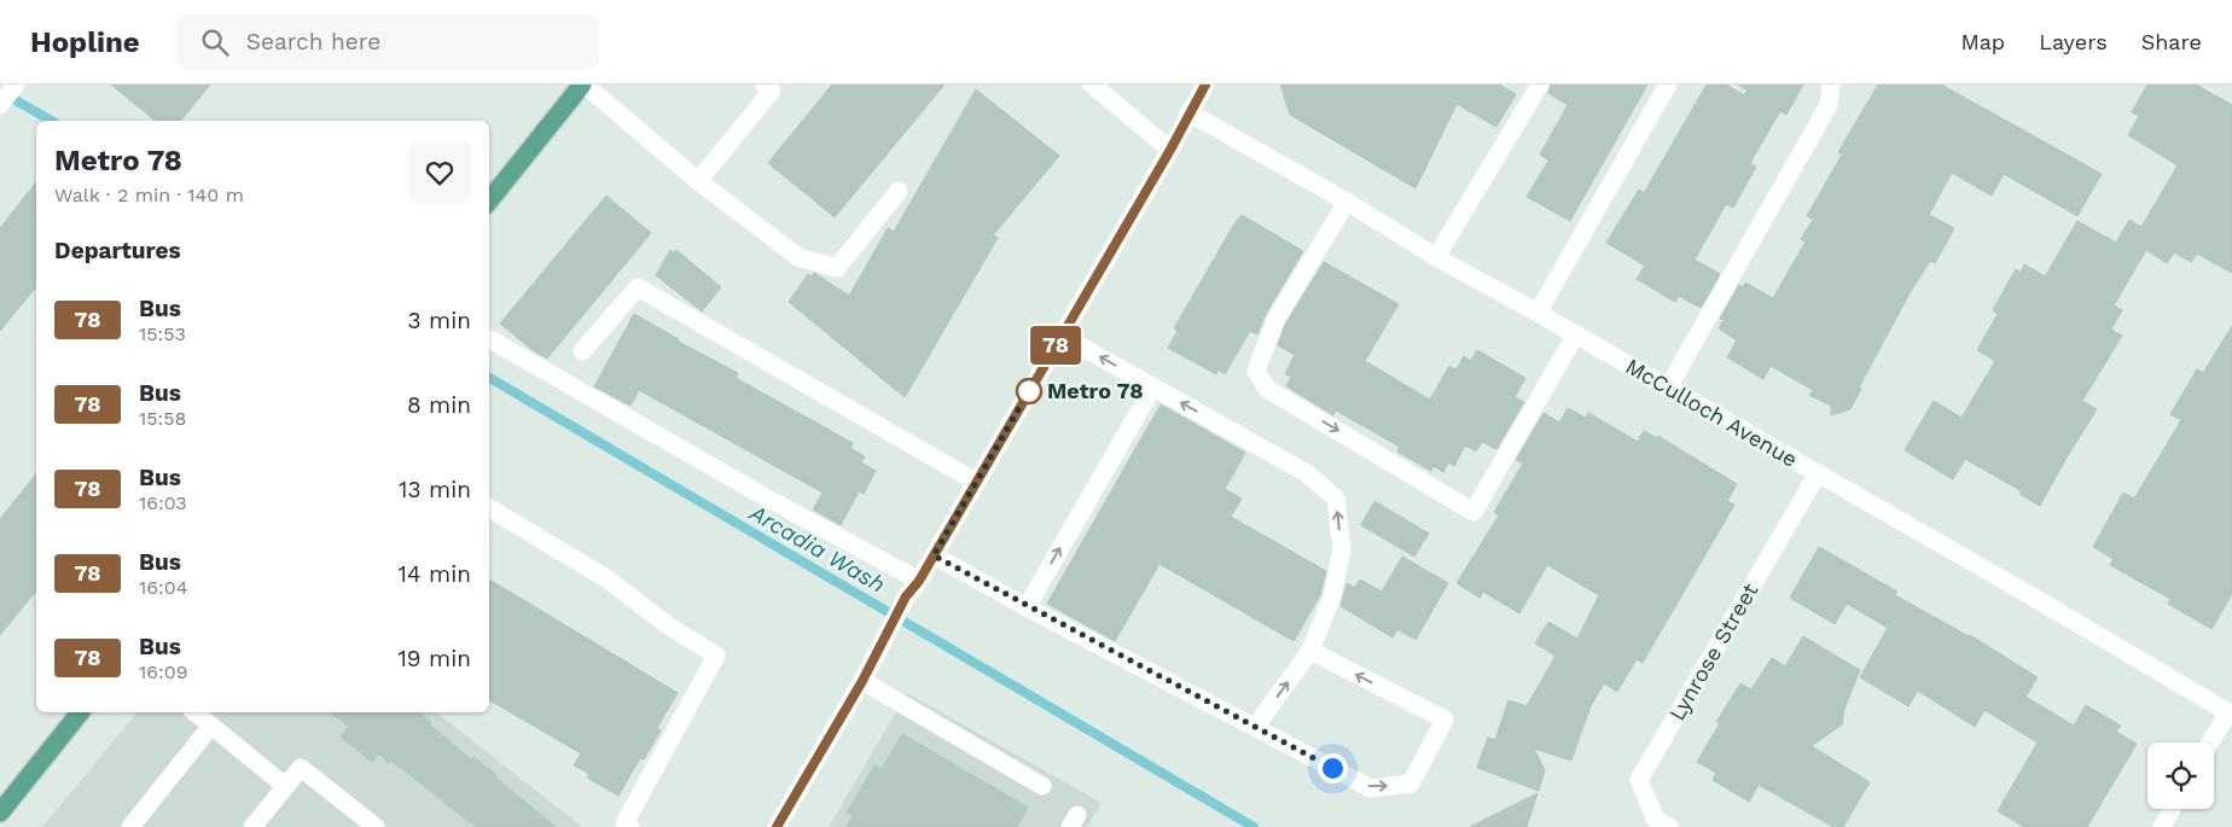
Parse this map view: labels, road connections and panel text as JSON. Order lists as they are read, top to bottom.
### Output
{
  "streets": {
    "street": ["McCulloch Avenue", "Lynrose Street"]
  },
  "crossings": [
    ["McCulloch Avenue", "Lynrose Street"]
  ],
  "water": ["Arcadia Wash"],
  "places": ["Metro 78"],
  "lines": ["bus line 78"],
  "page": {
    "header": "Hopline",
    "search": "Search here",
    "nav": ["Map", "Layers", "Share"],
    "on_map": "78",
    "heading": [
      ["Metro 78", "Walk · 2 min · 140 m"],
      "Departures"
    ],
    "list": [
      {
        "mark": "78",
        "name": "Bus",
        "note": "15:53",
        "value": "3 min"
      },
      {
        "mark": "78",
        "name": "Bus",
        "note": "15:58",
        "value": "8 min"
      },
      {
        "mark": "78",
        "name": "Bus",
        "note": "16:03",
        "value": "13 min"
      },
      {
        "mark": "78",
        "name": "Bus",
        "note": "16:04",
        "value": "14 min"
      },
      {
        "mark": "78",
        "name": "Bus",
        "note": "16:09",
        "value": "19 min"
      }
    ]
  }
}
